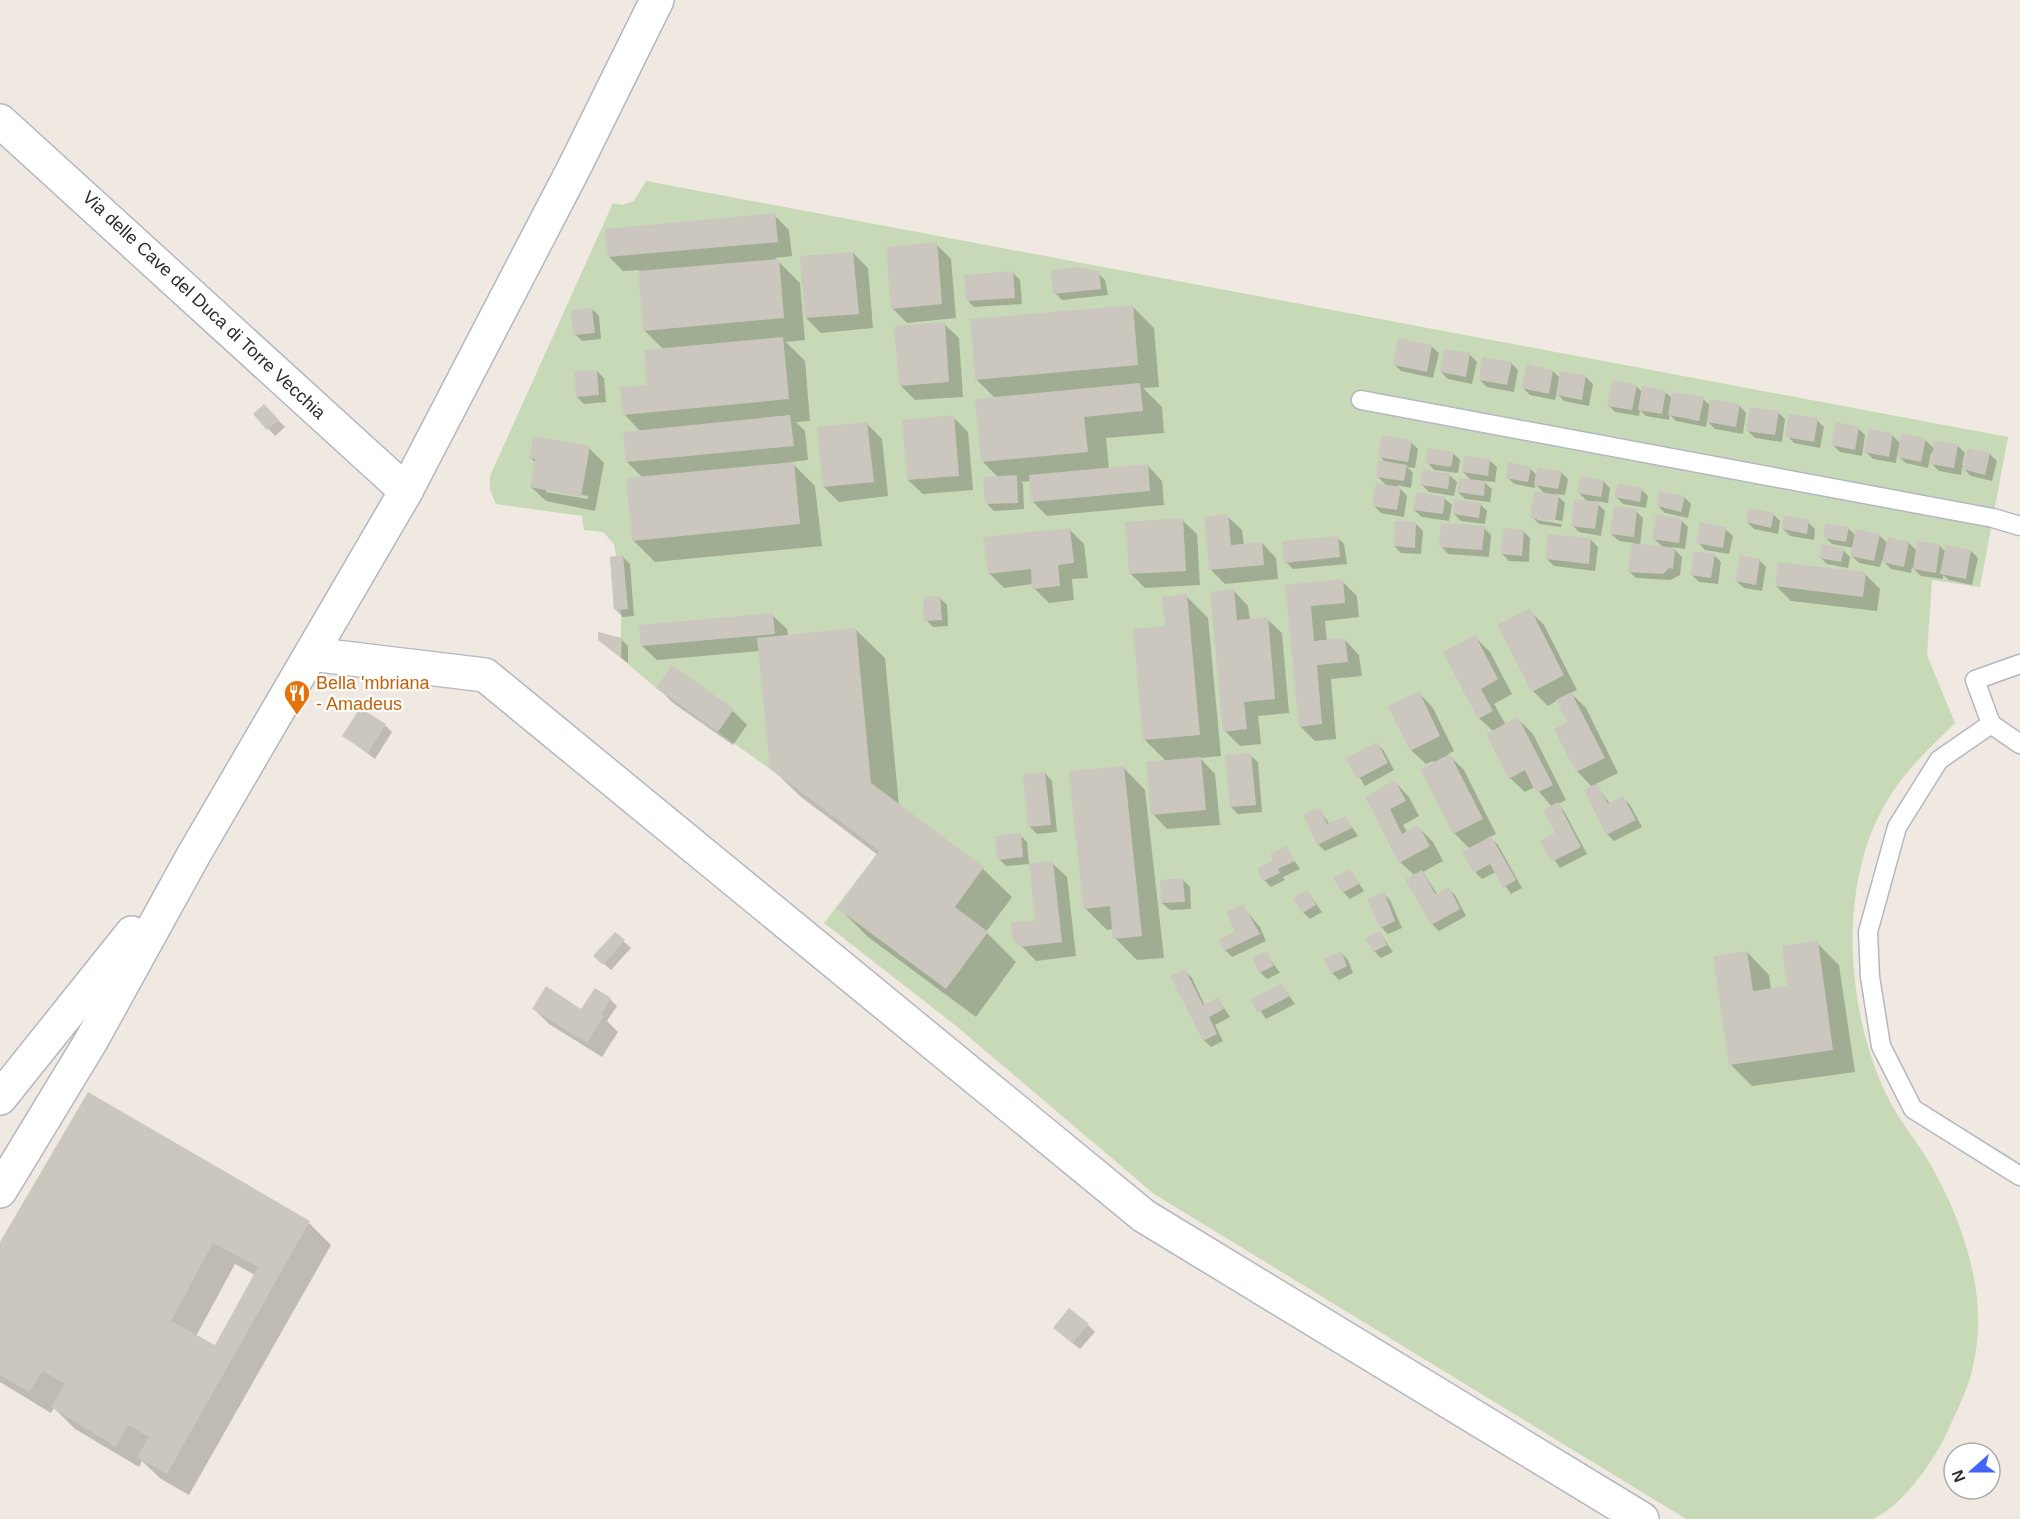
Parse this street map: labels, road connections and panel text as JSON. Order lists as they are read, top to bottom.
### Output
{
  "streets": {
    "street": ["Via delle Cave del Duca di Torre Vecchia"]
  },
  "places": {
    "restaurant": ["Bella 'mbriana - Amadeus"]
  },
  "north": "left"
}
